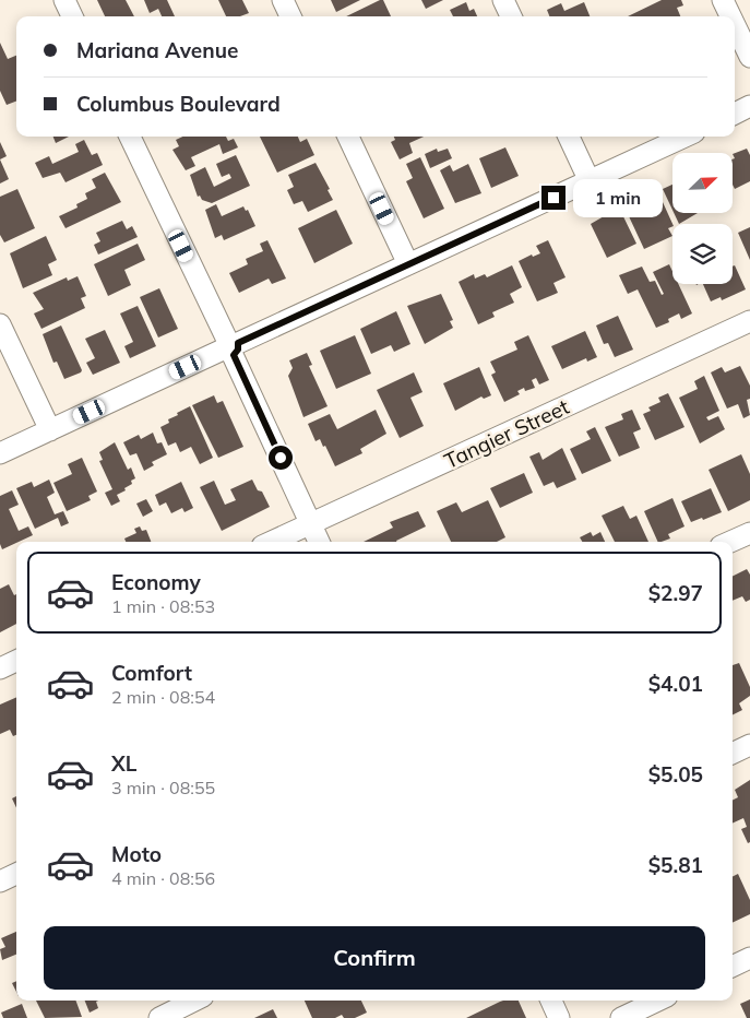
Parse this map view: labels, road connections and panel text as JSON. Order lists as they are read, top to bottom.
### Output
{
  "streets": {
    "street": ["Tangier Street"]
  },
  "north": "top right",
  "page": {
    "banner": ["Mariana Avenue", "Columbus Boulevard"],
    "bubble": "1 min",
    "list": [
      {
        "name": "Economy",
        "note": "1 min · 08:53",
        "value": "$2.97"
      },
      {
        "name": "Comfort",
        "note": "2 min · 08:54",
        "value": "$4.01"
      },
      {
        "name": "XL",
        "note": "3 min · 08:55",
        "value": "$5.05"
      },
      {
        "name": "Moto",
        "note": "4 min · 08:56",
        "value": "$5.81"
      }
    ],
    "buttons": "Confirm"
  }
}
